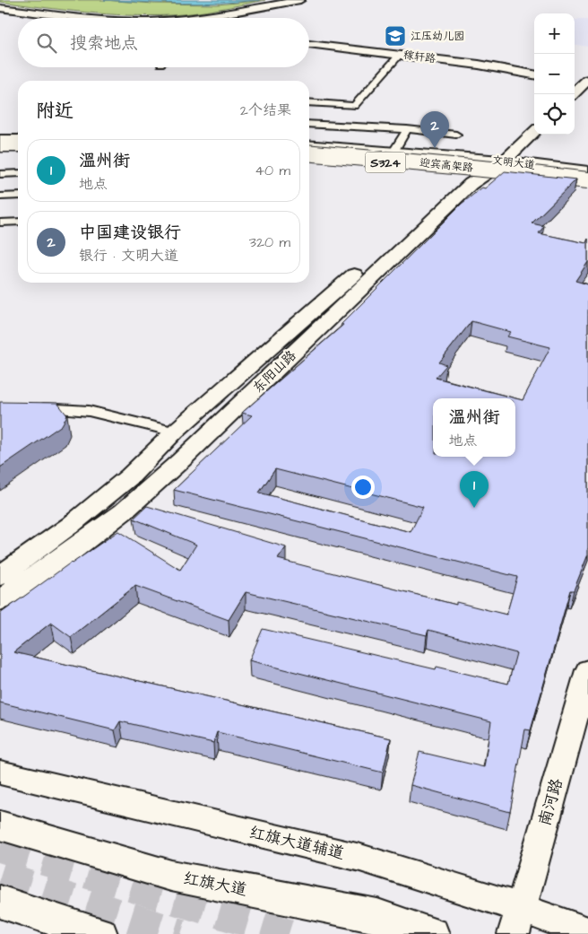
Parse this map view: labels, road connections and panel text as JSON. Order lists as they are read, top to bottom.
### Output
{
  "streets": {
    "highway": ["迎宾高架路"],
    "main road": [
      "稼轩路",
      "S324",
      "文明大道",
      "东阳山路",
      "南河路",
      "红旗大道辅道",
      "红旗大道"
    ]
  },
  "crossings": [
    ["文明大道", "东阳山路"],
    ["南河路", "红旗大道辅道"]
  ],
  "places": {
    "school or university": ["江压幼儿园"]
  },
  "page": {
    "map_buttons": ["+", "−"],
    "search": "搜索地点",
    "heading": ["附近", "2个结果"],
    "pins": ["2", "1"],
    "list": [
      {
        "mark": "1",
        "name": "温州街",
        "note": "地点",
        "value": "40 m"
      },
      {
        "mark": "2",
        "name": "中国建设银行",
        "note": "银行 · 文明大道",
        "value": "320 m"
      }
    ],
    "popup": ["温州街", "地点"]
  }
}
